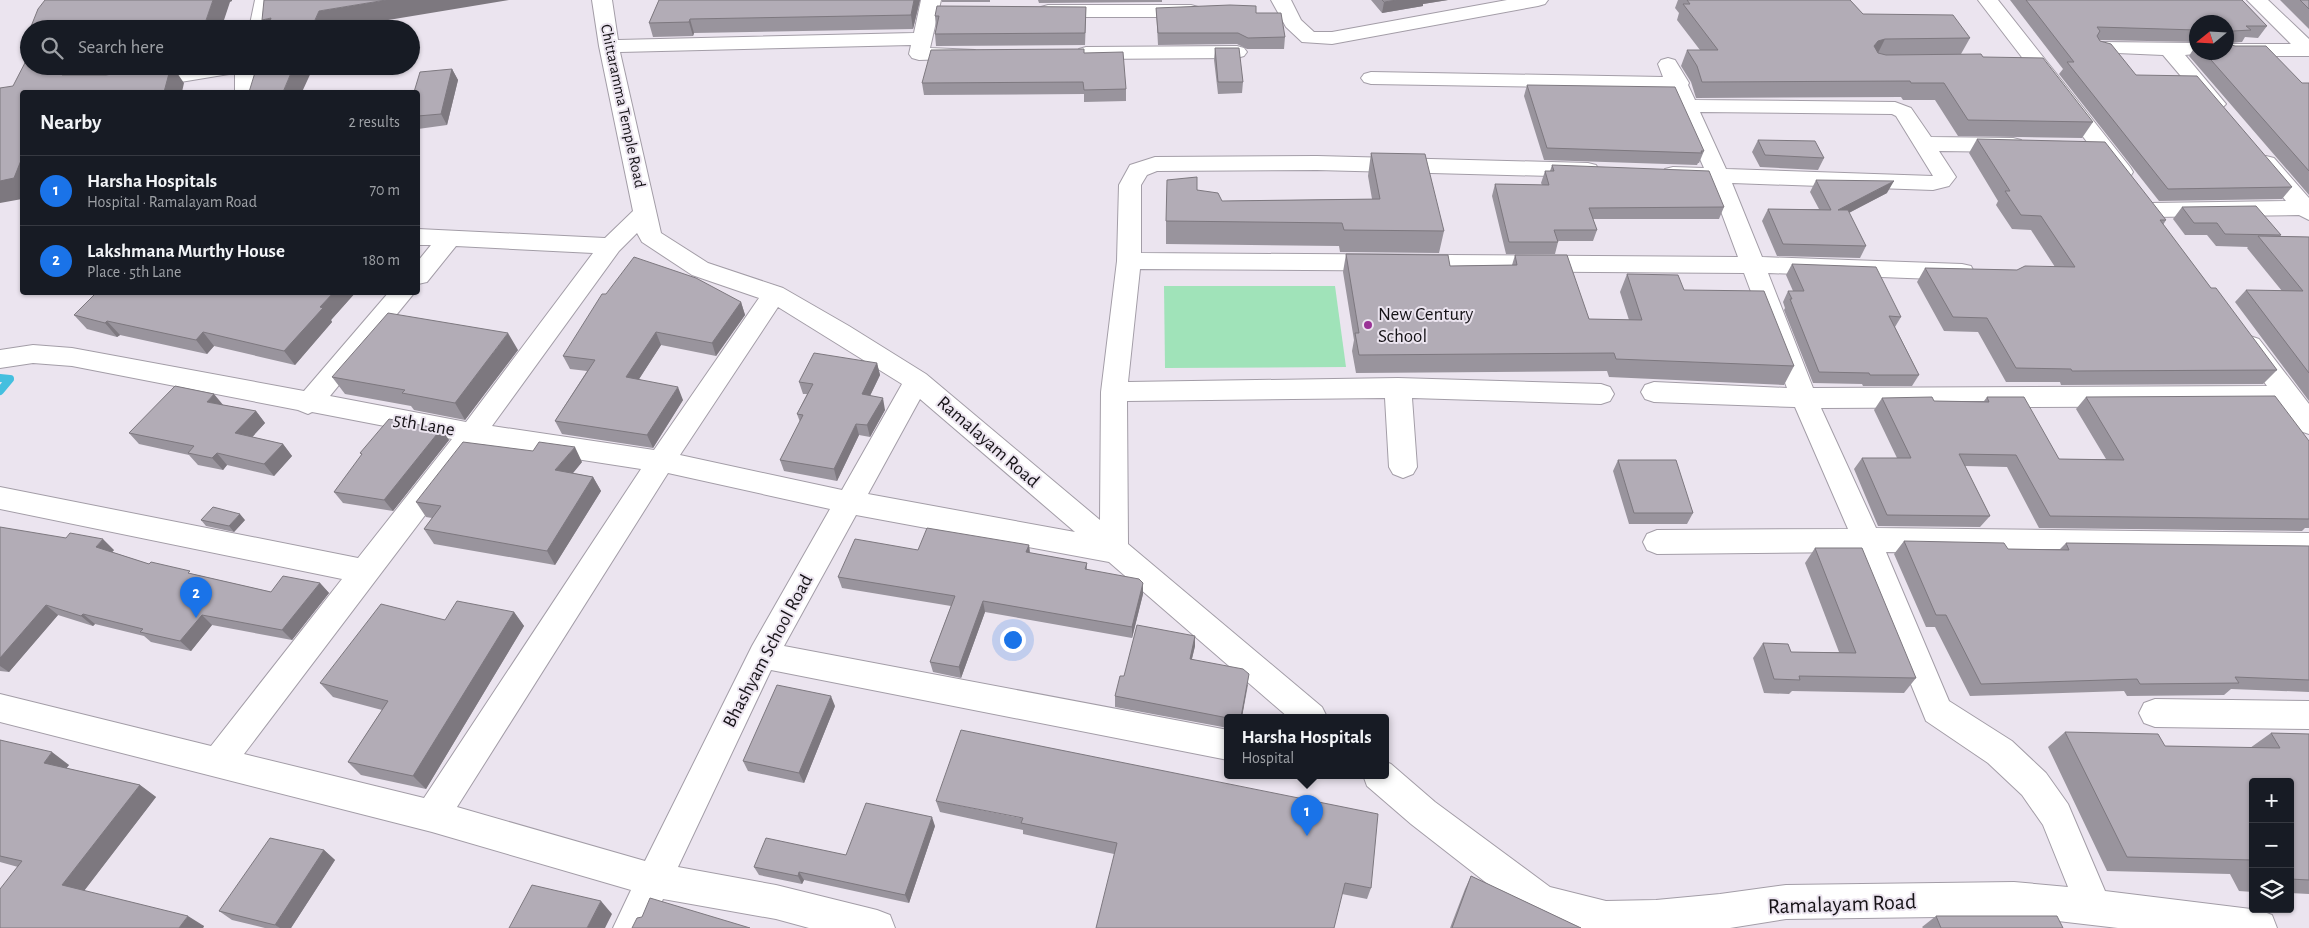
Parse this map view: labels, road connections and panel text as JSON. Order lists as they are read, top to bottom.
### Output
{
  "streets": {
    "street": [
      "Chittaramma Temple Road",
      "5th Lane",
      "Ramalayam Road",
      "Bhashyam School Road"
    ]
  },
  "crossings": [
    ["Chittaramma Temple Road", "Ramalayam Road"],
    ["5th Lane", "Ramalayam Road"],
    ["5th Lane", "Bhashyam School Road"],
    ["Ramalayam Road", "Bhashyam School Road"]
  ],
  "places": ["New Century School"],
  "north": "left",
  "page": {
    "search": "Search here",
    "heading": ["Nearby", "2 results"],
    "list": [
      {
        "mark": "1",
        "name": "Harsha Hospitals",
        "note": "Hospital · Ramalayam Road",
        "value": "70 m"
      },
      {
        "mark": "2",
        "name": "Lakshmana Murthy House",
        "note": "Place · 5th Lane",
        "value": "180 m"
      }
    ],
    "pins": ["2", "1"],
    "popup": ["Harsha Hospitals", "Hospital"],
    "map_buttons": ["+", "−"]
  }
}
